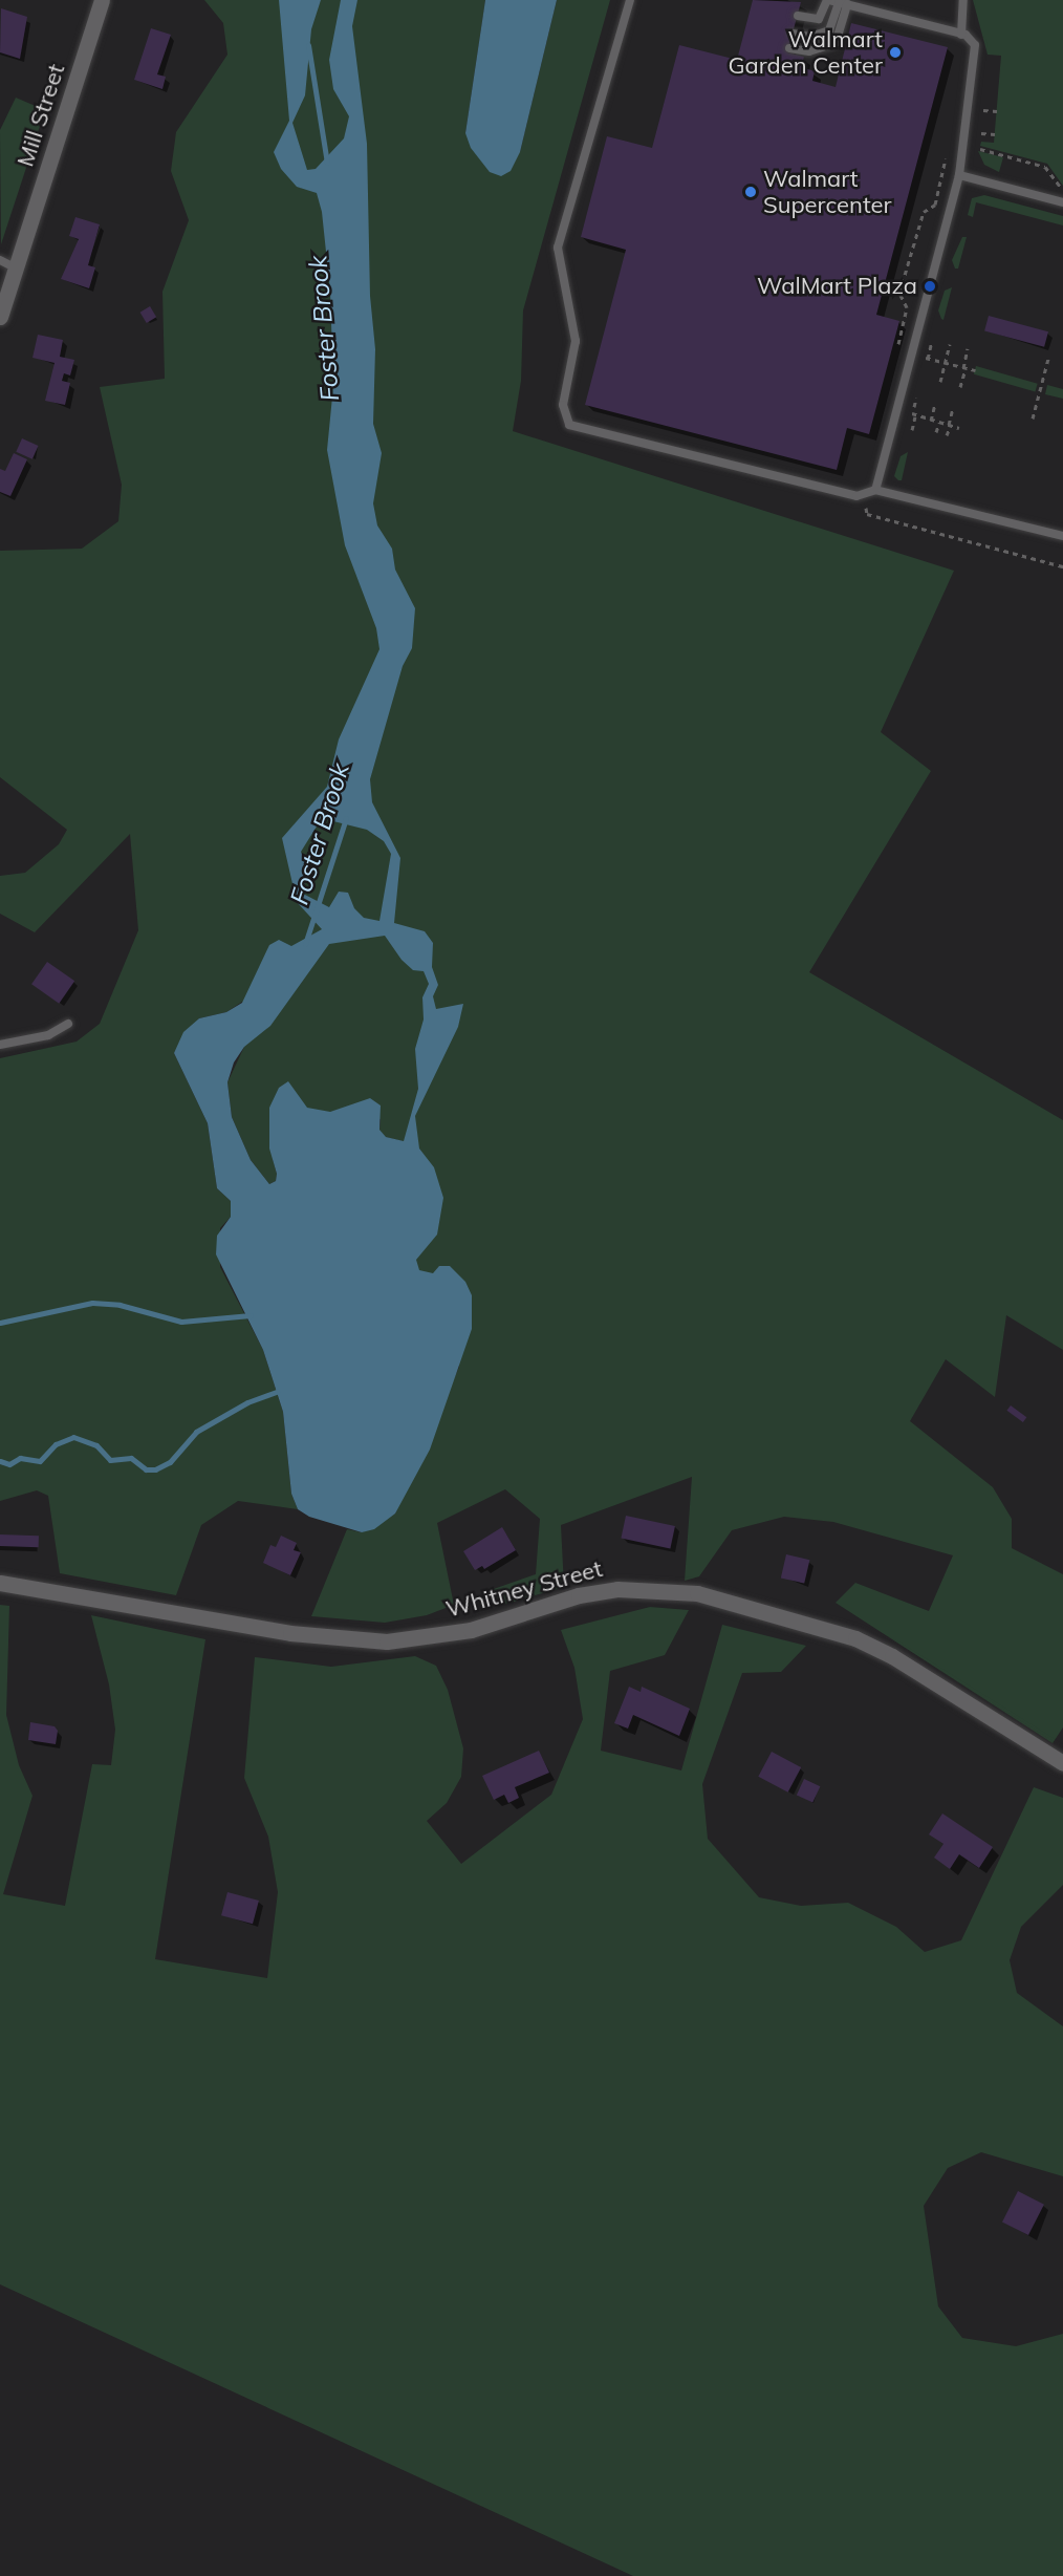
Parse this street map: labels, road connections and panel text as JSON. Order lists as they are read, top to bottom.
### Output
{
  "streets": {
    "street": ["Mill Street", "Whitney Street"]
  },
  "water": ["Foster Brook"],
  "places": ["Walmart Garden Center", "Walmart Supercenter", "WalMart Plaza"]
}
